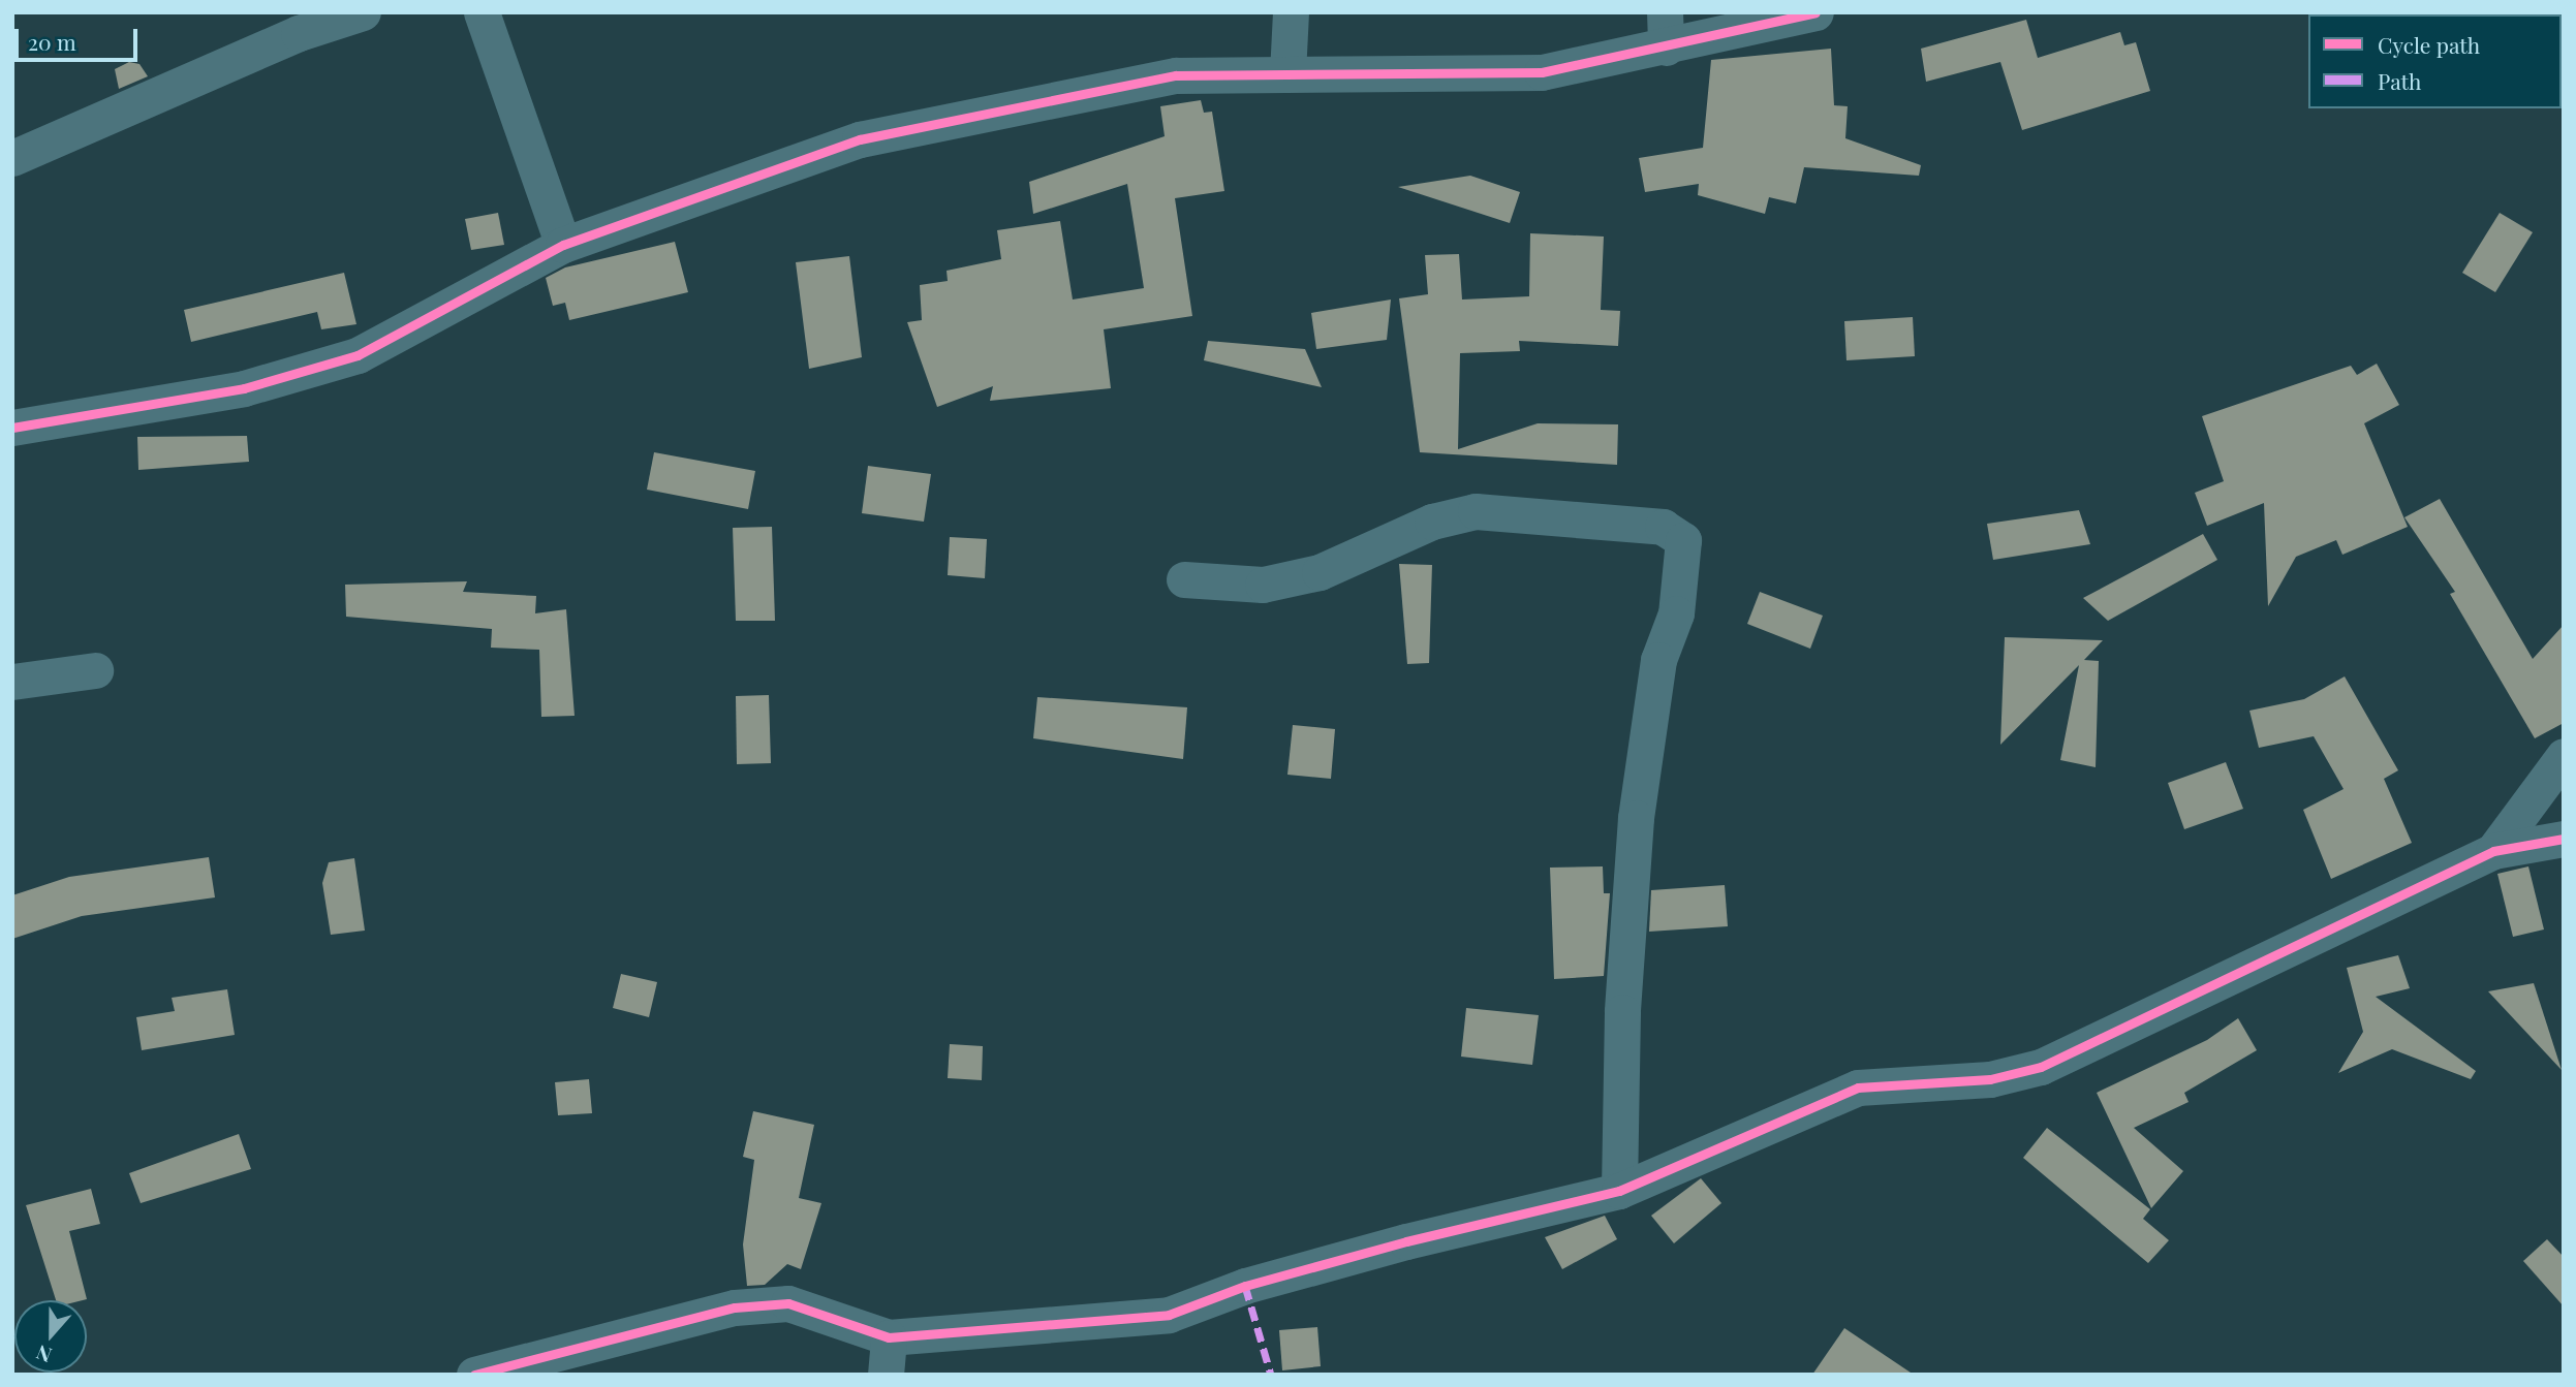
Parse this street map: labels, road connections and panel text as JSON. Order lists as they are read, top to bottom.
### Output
{
  "legend": ["Cycle path", "Path"],
  "scale_bar": "20 m",
  "north": "bottom"
}
